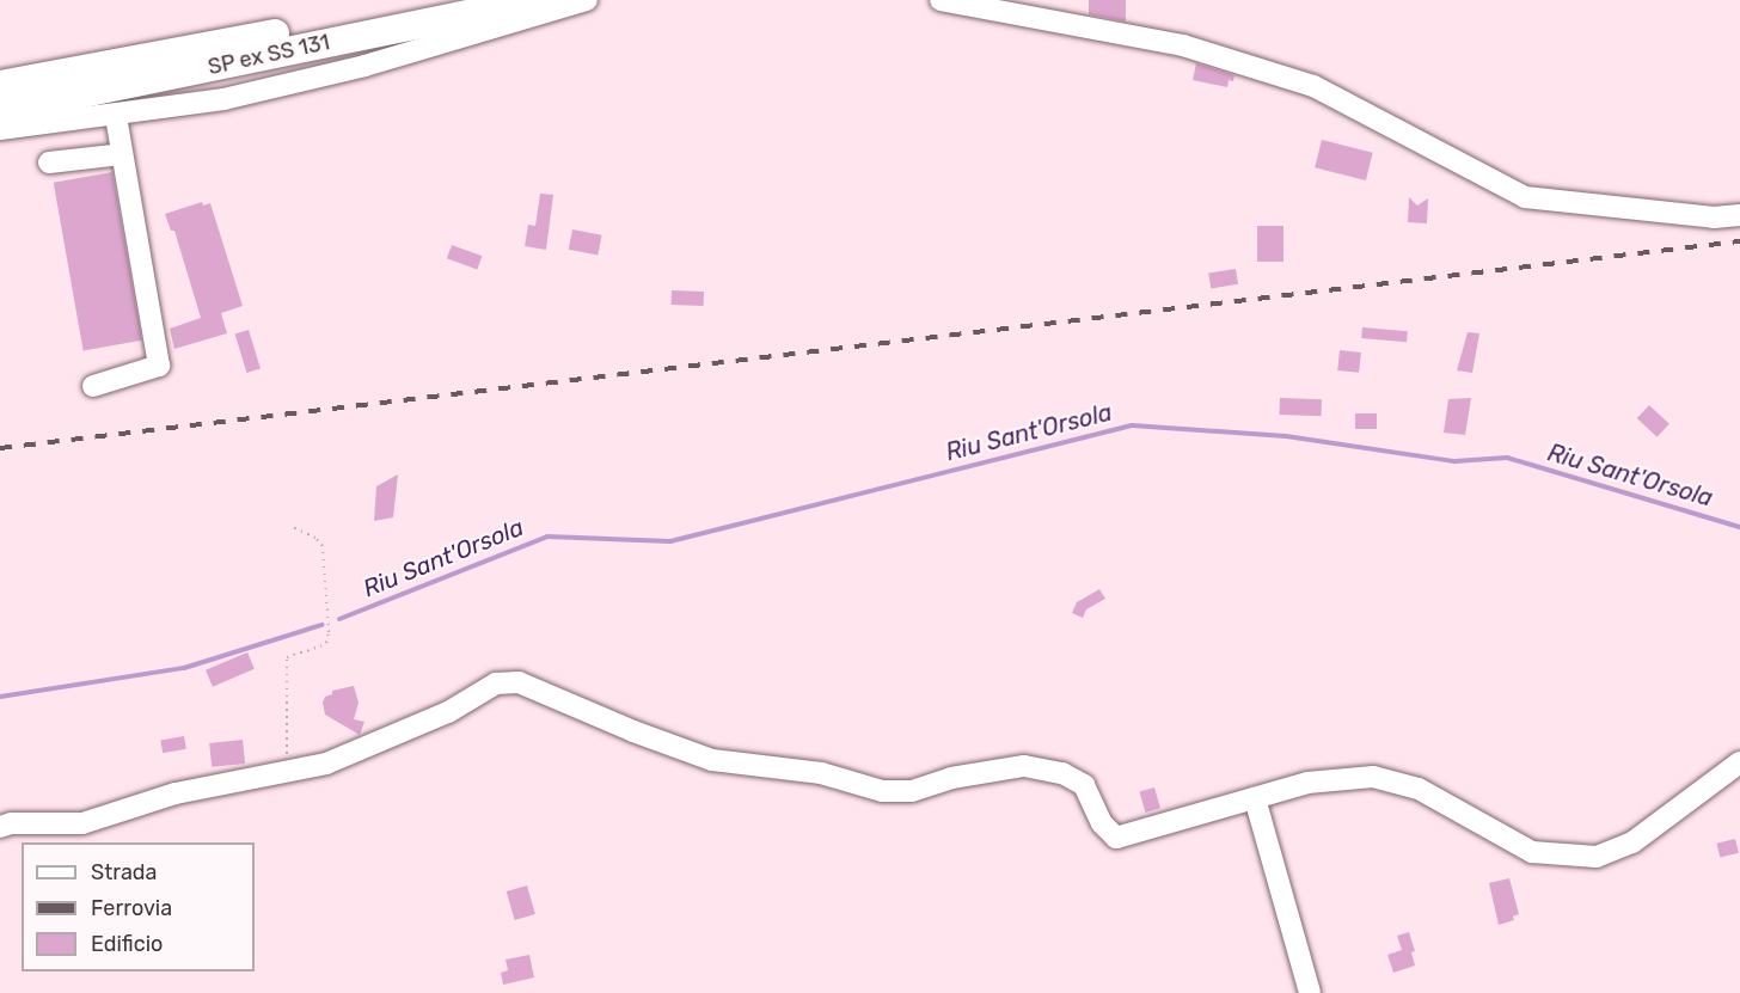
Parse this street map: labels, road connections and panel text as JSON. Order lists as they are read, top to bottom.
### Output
{
  "streets": {
    "main road": ["SP ex SS 131"]
  },
  "water": ["Riu Sant'Orsola"],
  "legend": ["Strada", "Ferrovia", "Edificio"]
}
